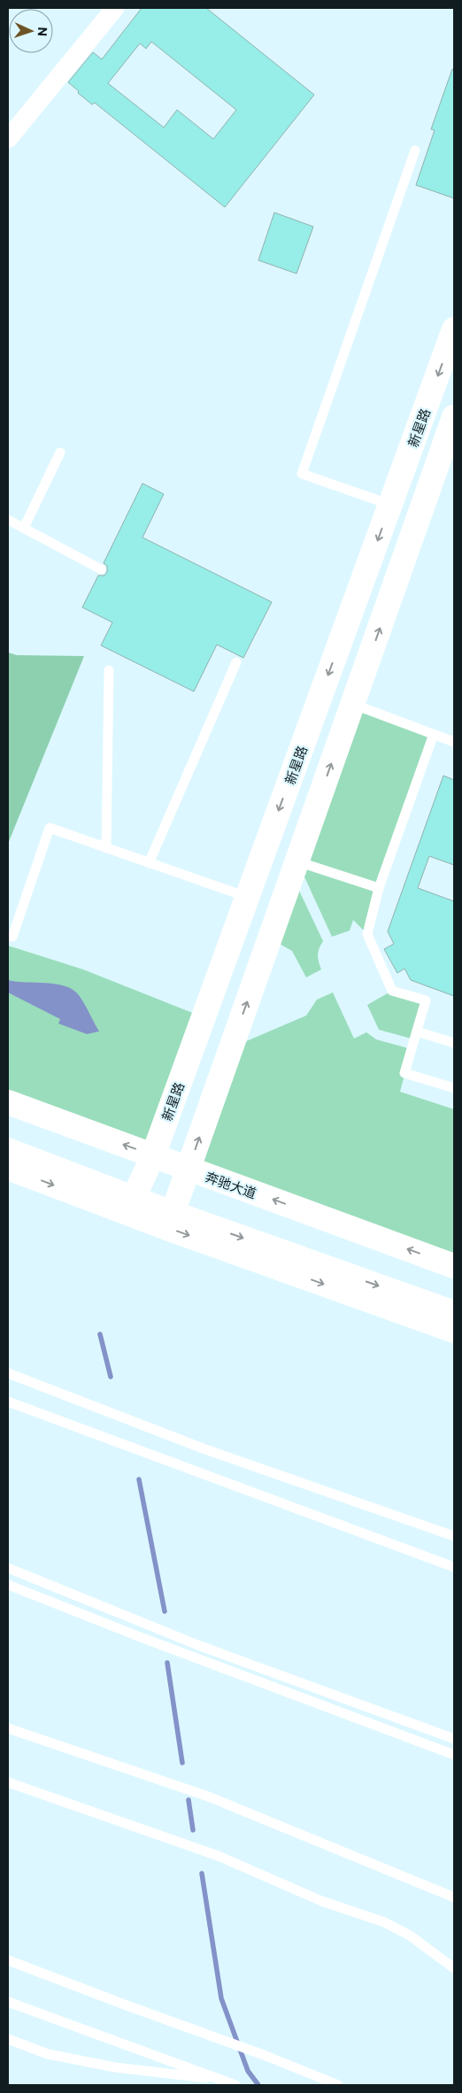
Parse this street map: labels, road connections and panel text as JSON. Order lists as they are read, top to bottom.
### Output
{
  "streets": {
    "main road": ["新星路", "奔驰大道"]
  },
  "crossings": [
    ["新星路", "奔驰大道"]
  ],
  "north": "right"
}
